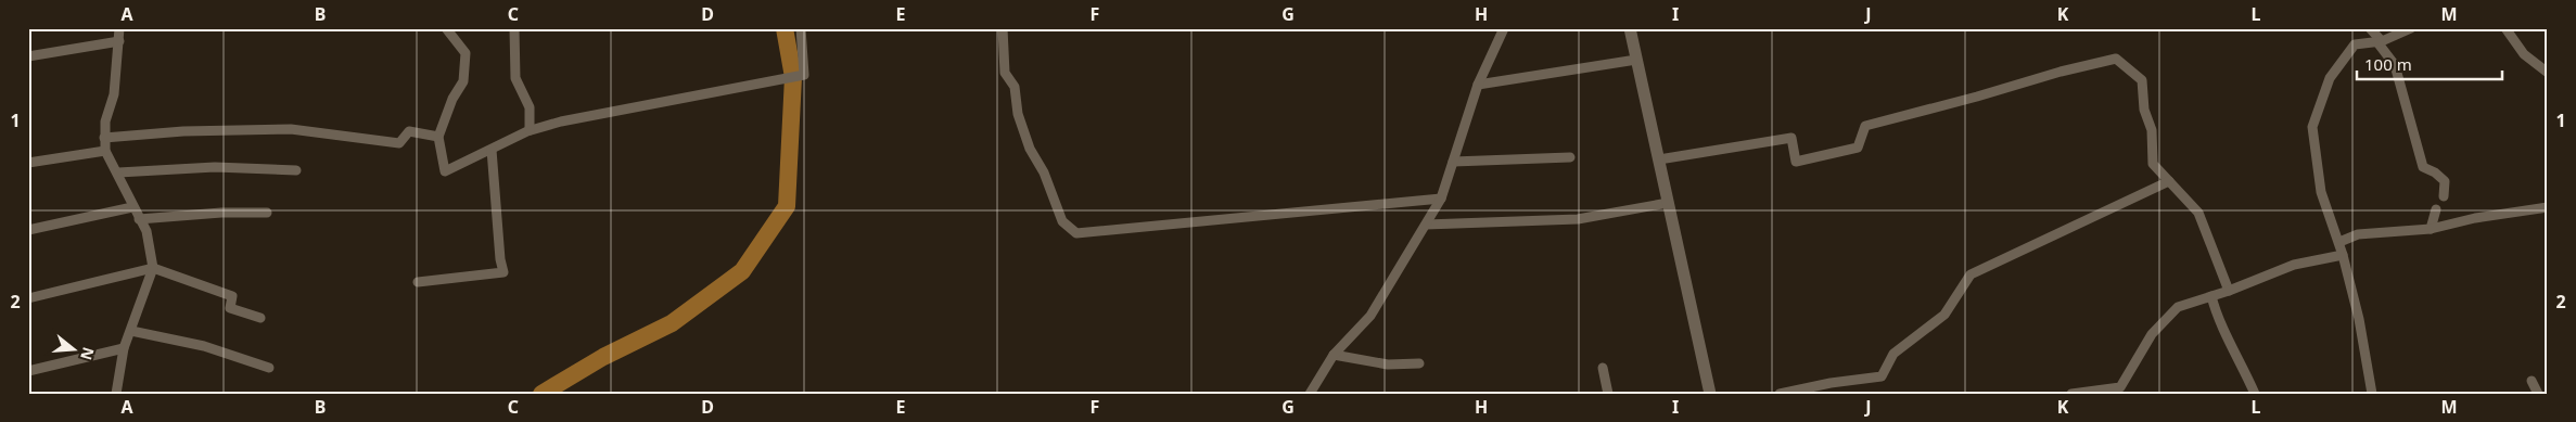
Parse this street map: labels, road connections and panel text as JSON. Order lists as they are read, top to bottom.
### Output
{
  "scale_bar": "100 m",
  "north": "right",
  "grid": {
    "columns": [
      "A",
      "B",
      "C",
      "D",
      "E",
      "F",
      "G",
      "H",
      "I",
      "J",
      "K",
      "L",
      "M"
    ],
    "rows": ["1", "2"]
  }
}
